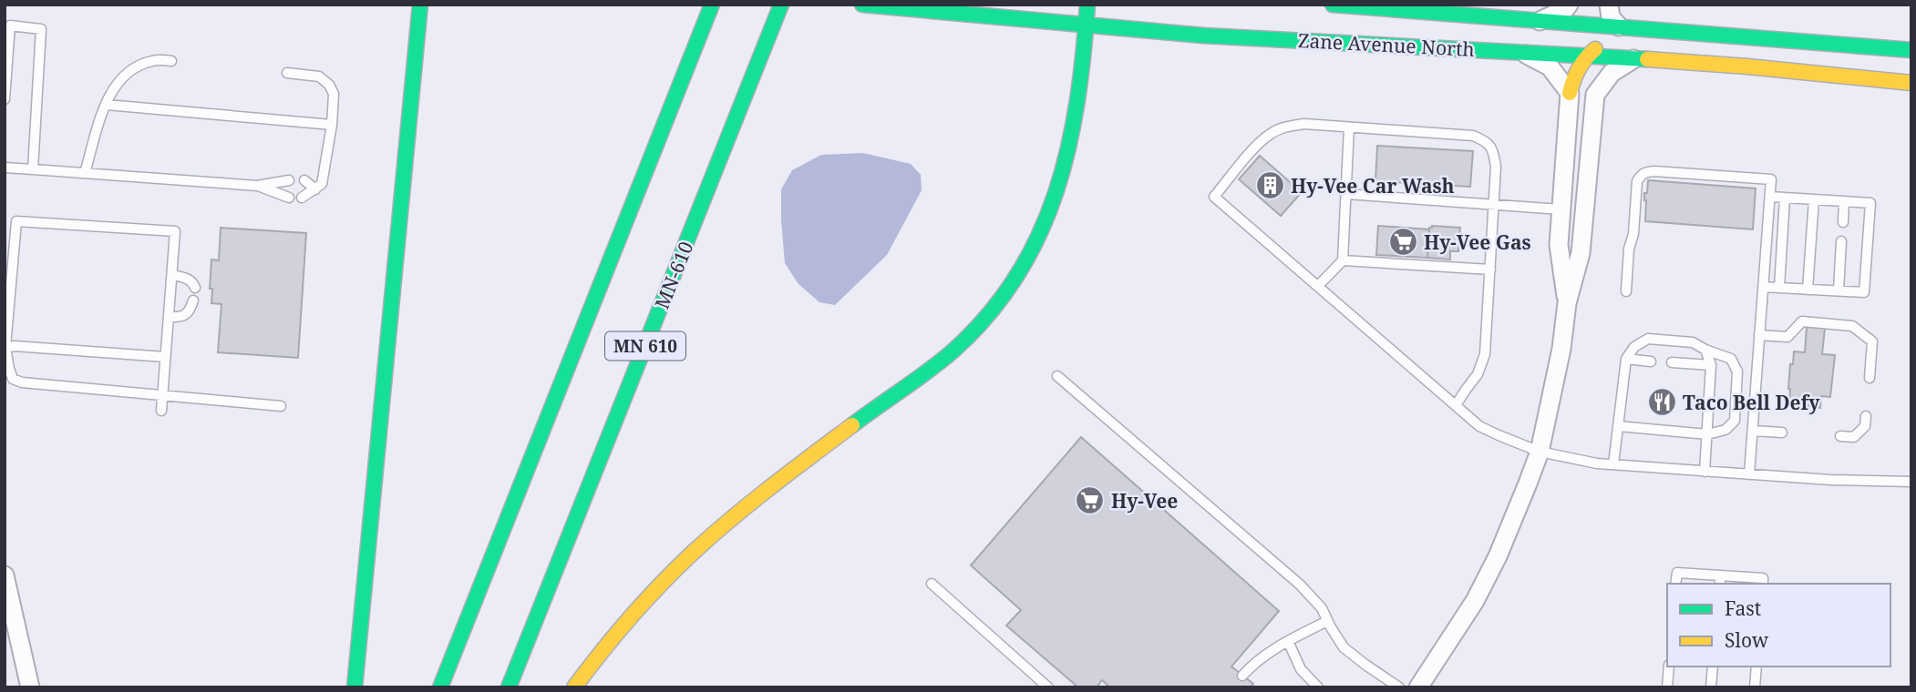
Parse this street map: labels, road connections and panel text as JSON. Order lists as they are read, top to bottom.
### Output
{
  "streets": {
    "main road": ["Zane Avenue North", "MN-610", "MN 610"]
  },
  "places": {
    "building": ["Hy-Vee Car Wash"],
    "supermarket": ["Hy-Vee Gas", "Hy-Vee"],
    "restaurant": ["Taco Bell Defy"]
  },
  "legend": ["Fast", "Slow"]
}
